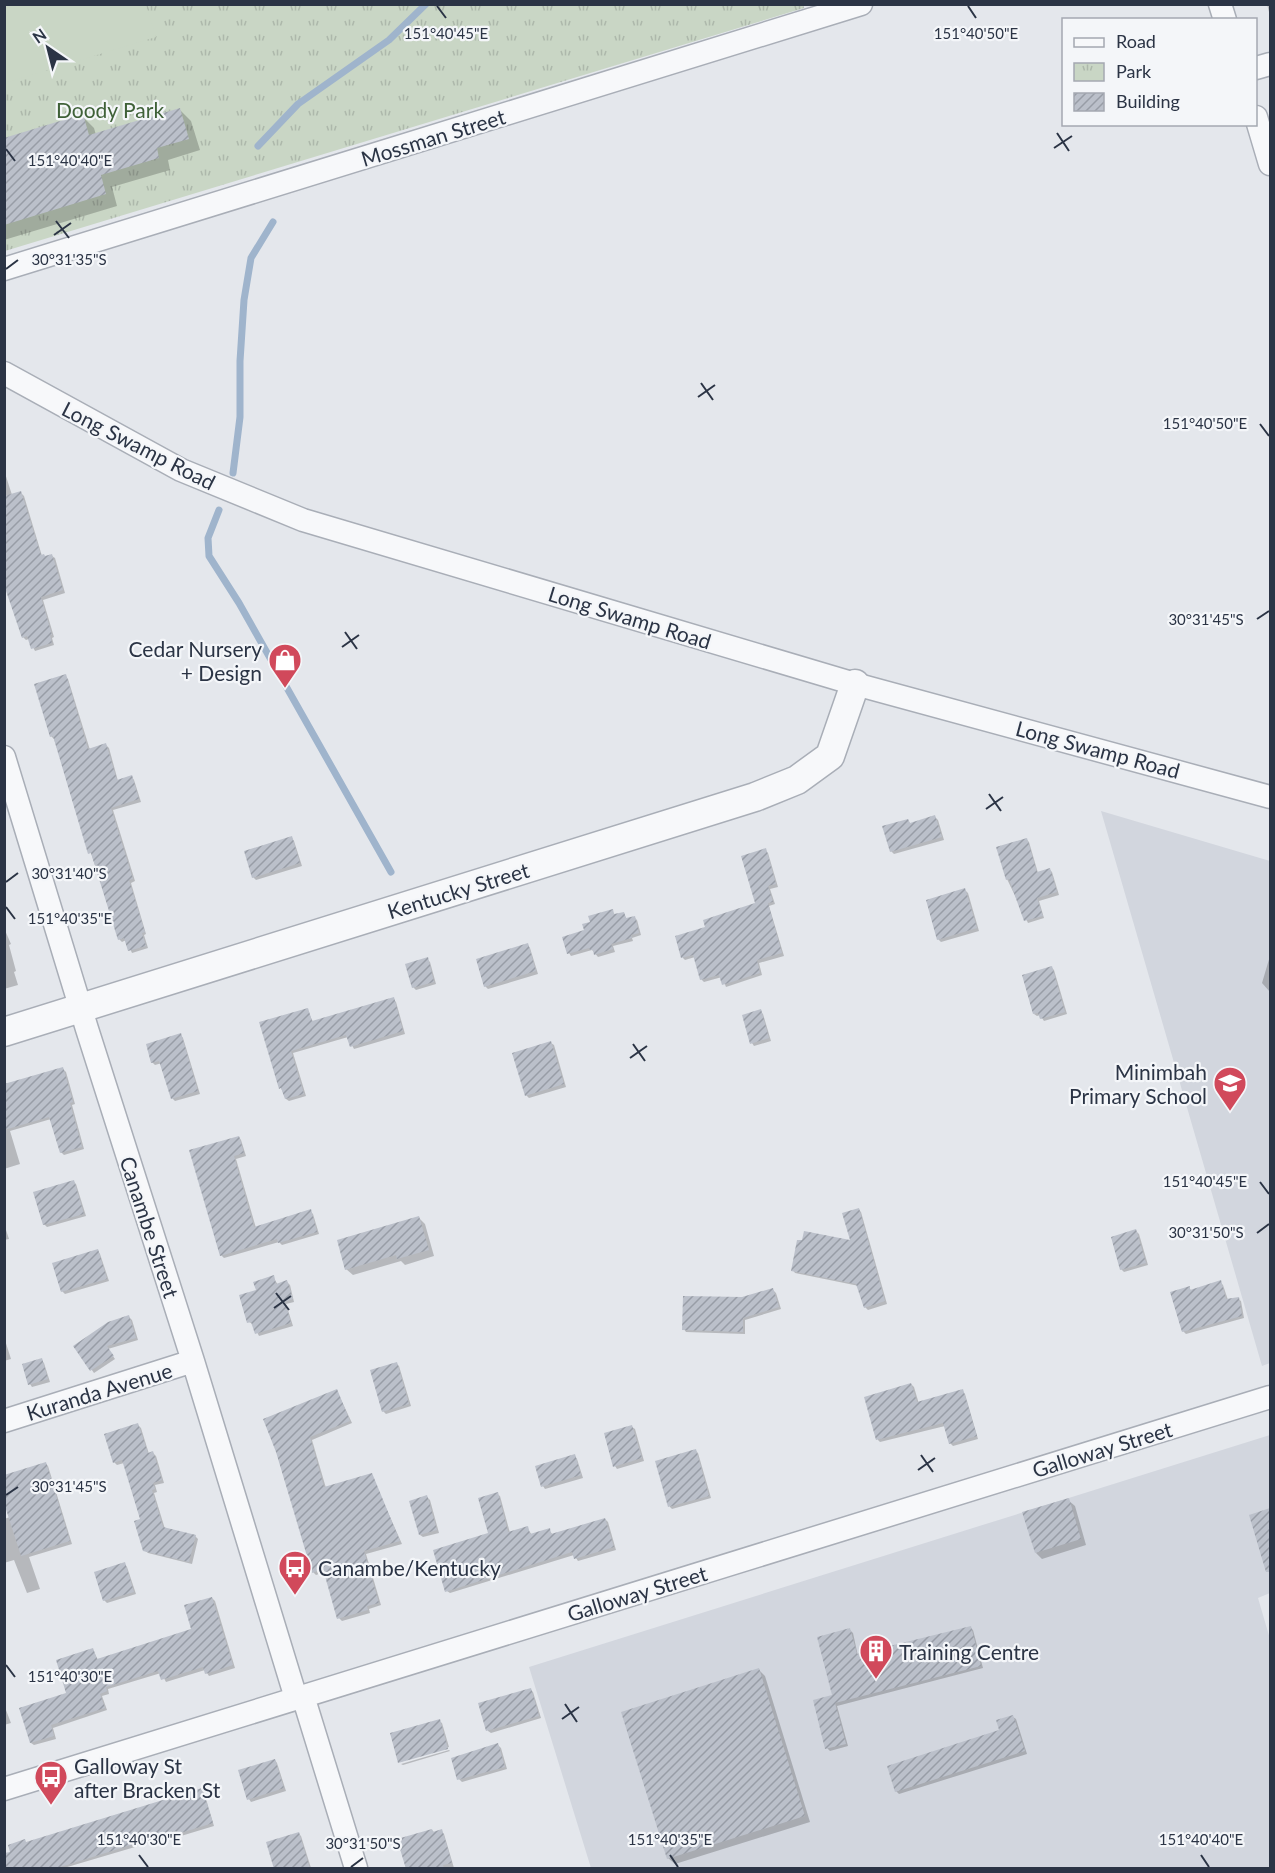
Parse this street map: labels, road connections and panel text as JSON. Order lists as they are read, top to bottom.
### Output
{
  "streets": {
    "street": [
      "Mossman Street",
      "Long Swamp Road",
      "Kentucky Street",
      "Canambe Street",
      "Kuranda Avenue",
      "Galloway Street"
    ]
  },
  "crossings": [
    ["Long Swamp Road", "Kentucky Street"],
    ["Kentucky Street", "Canambe Street"],
    ["Canambe Street", "Kuranda Avenue"],
    ["Canambe Street", "Galloway Street"]
  ],
  "parks": ["Doody Park"],
  "places": {
    "shop": ["Cedar Nursery + Design"],
    "school or university": ["Minimbah Primary School"],
    "bus stop": ["Canambe/Kentucky", "Galloway St after Bracken St"],
    "building": ["Training Centre"]
  },
  "legend": ["Road", "Park", "Building"],
  "north": "top left",
  "coordinates": [
    "151°40'45\"E",
    "151°40'50\"E",
    "151°40'40\"E",
    "30°31'35\"S",
    "30°31'45\"S",
    "30°31'40\"S",
    "151°40'35\"E",
    "30°31'50\"S",
    "151°40'30\"E"
  ]
}
